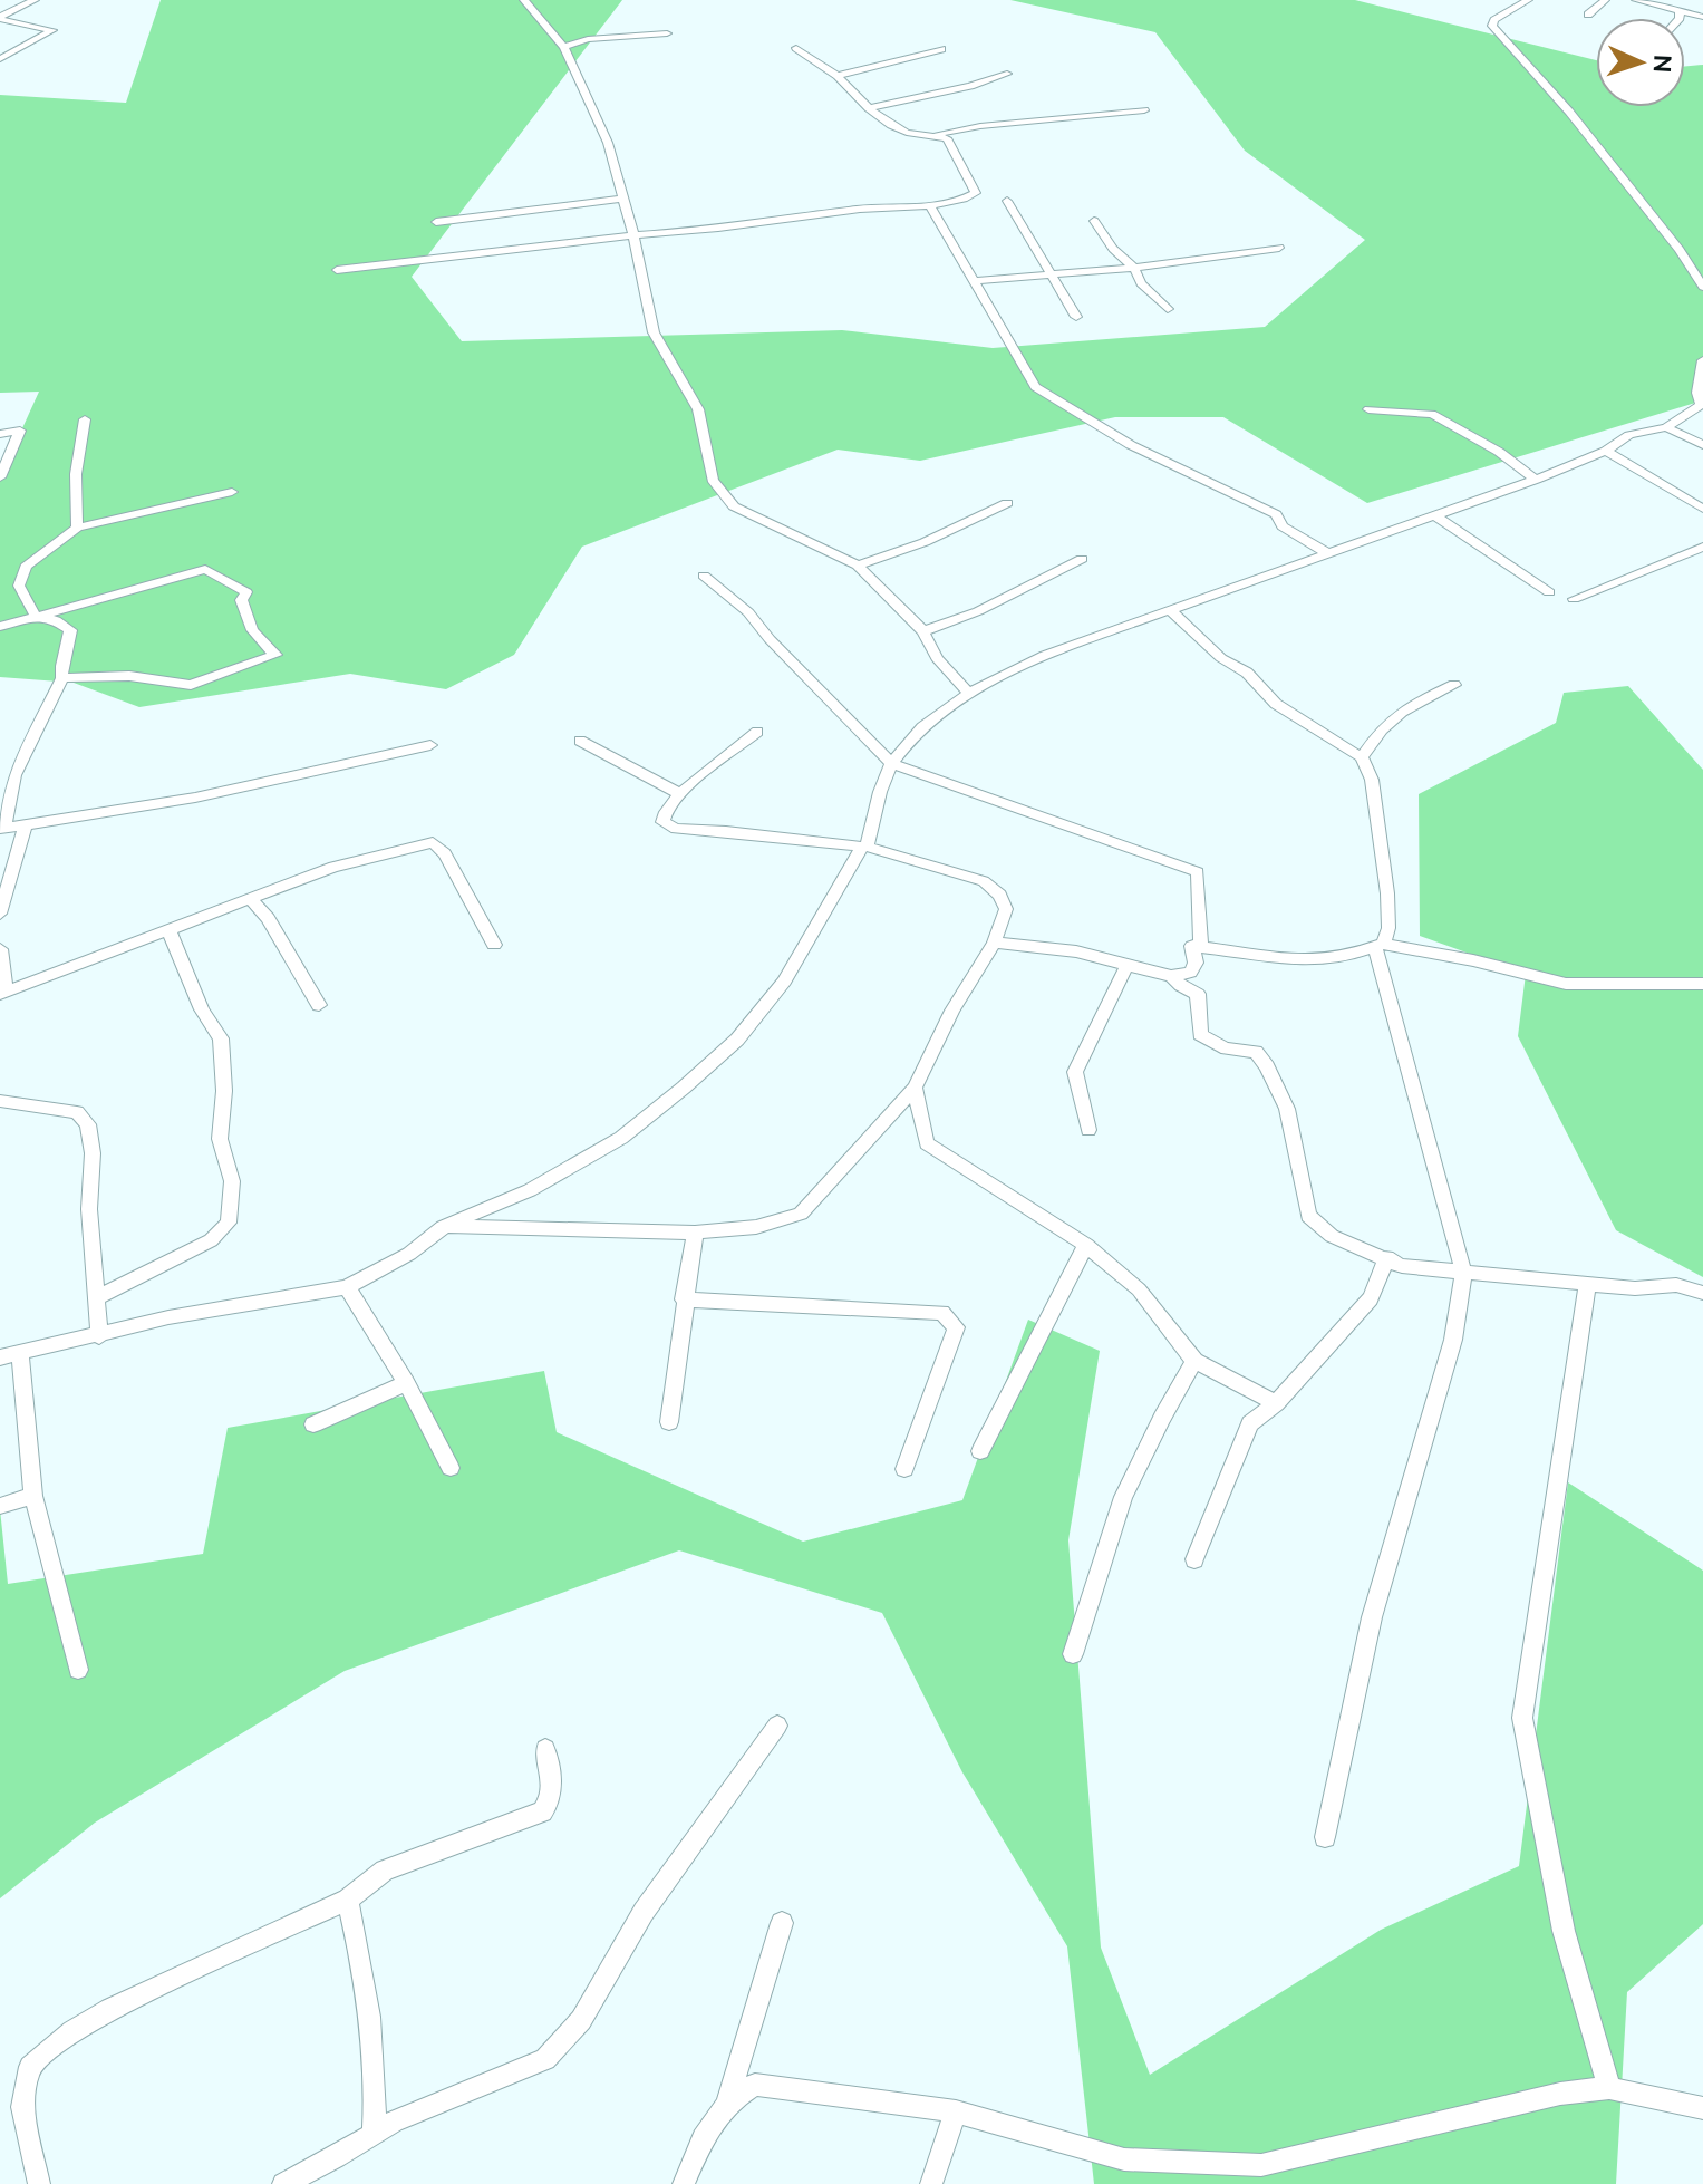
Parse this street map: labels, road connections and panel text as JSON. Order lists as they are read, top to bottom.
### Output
{
  "north": "right"
}
